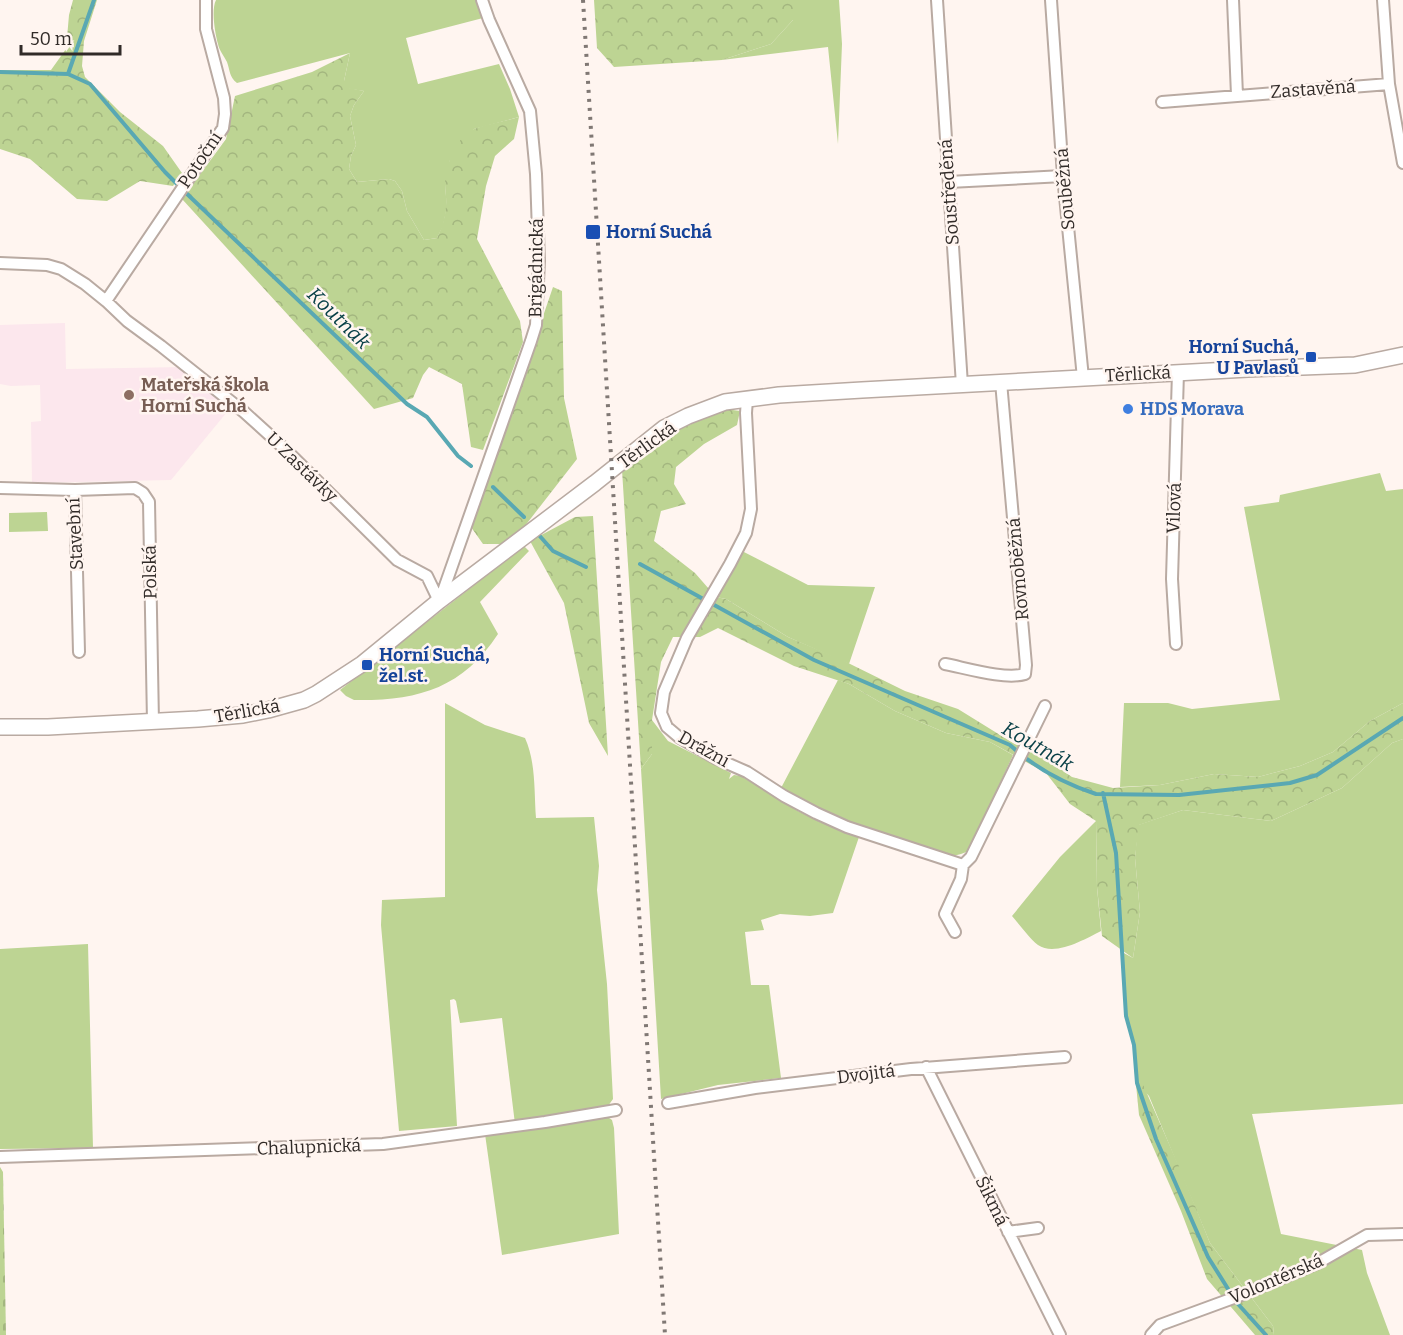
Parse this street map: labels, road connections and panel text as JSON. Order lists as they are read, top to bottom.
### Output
{
  "streets": {
    "main road": ["Těrlická"],
    "street": [
      "Zastavěná",
      "Potoční",
      "Souběžná",
      "Soustředěná",
      "Brigádnická",
      "U Zastávky",
      "Vilová",
      "Stavební",
      "Rovnoběžná",
      "Polská",
      "Drážní",
      "Dvojitá",
      "Chalupnická",
      "Šikmá",
      "Volontérská"
    ]
  },
  "crossings": [
    ["Potoční", "U Zastávky"],
    ["Souběžná", "Těrlická"],
    ["Soustředěná", "Těrlická"],
    ["Brigádnická", "Těrlická"],
    ["Brigádnická", "U Zastávky"],
    ["Těrlická", "U Zastávky"],
    ["Těrlická", "Vilová"],
    ["Těrlická", "Rovnoběžná"],
    ["Těrlická", "Polská"],
    ["Těrlická", "Drážní"],
    ["Stavební", "Polská"],
    ["Dvojitá", "Šikmá"]
  ],
  "water": ["Koutnák"],
  "places": {
    "transit": ["Horní Suchá", "Horní Suchá, U Pavlasů", "Horní Suchá, žel.st."],
    "other": ["Mateřská škola Horní Suchá", "HDS Morava"]
  },
  "scale_bar": "50 m"
}
